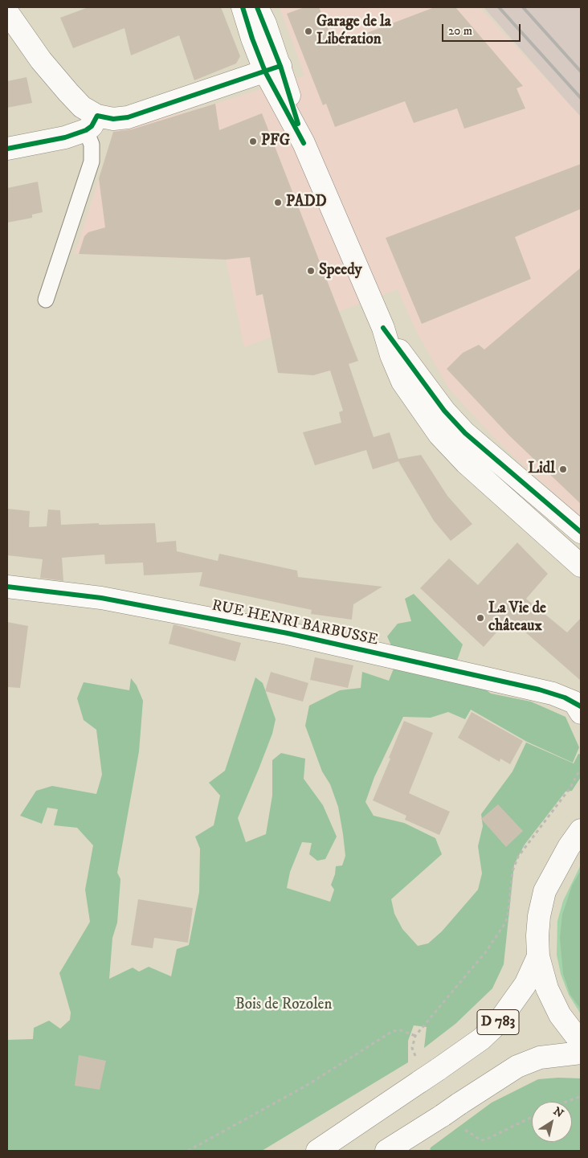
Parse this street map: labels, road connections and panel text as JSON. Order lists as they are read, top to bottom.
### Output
{
  "streets": {
    "main road": ["RUE HENRI BARBUSSE", "D 783"]
  },
  "parks": ["Bois de Rozolen"],
  "places": [
    "Garage de la Libération",
    "PFG",
    "PADD",
    "Speedy",
    "Lidl",
    "La Vie de châteaux"
  ],
  "scale_bar": "20 m",
  "north": "top right"
}
